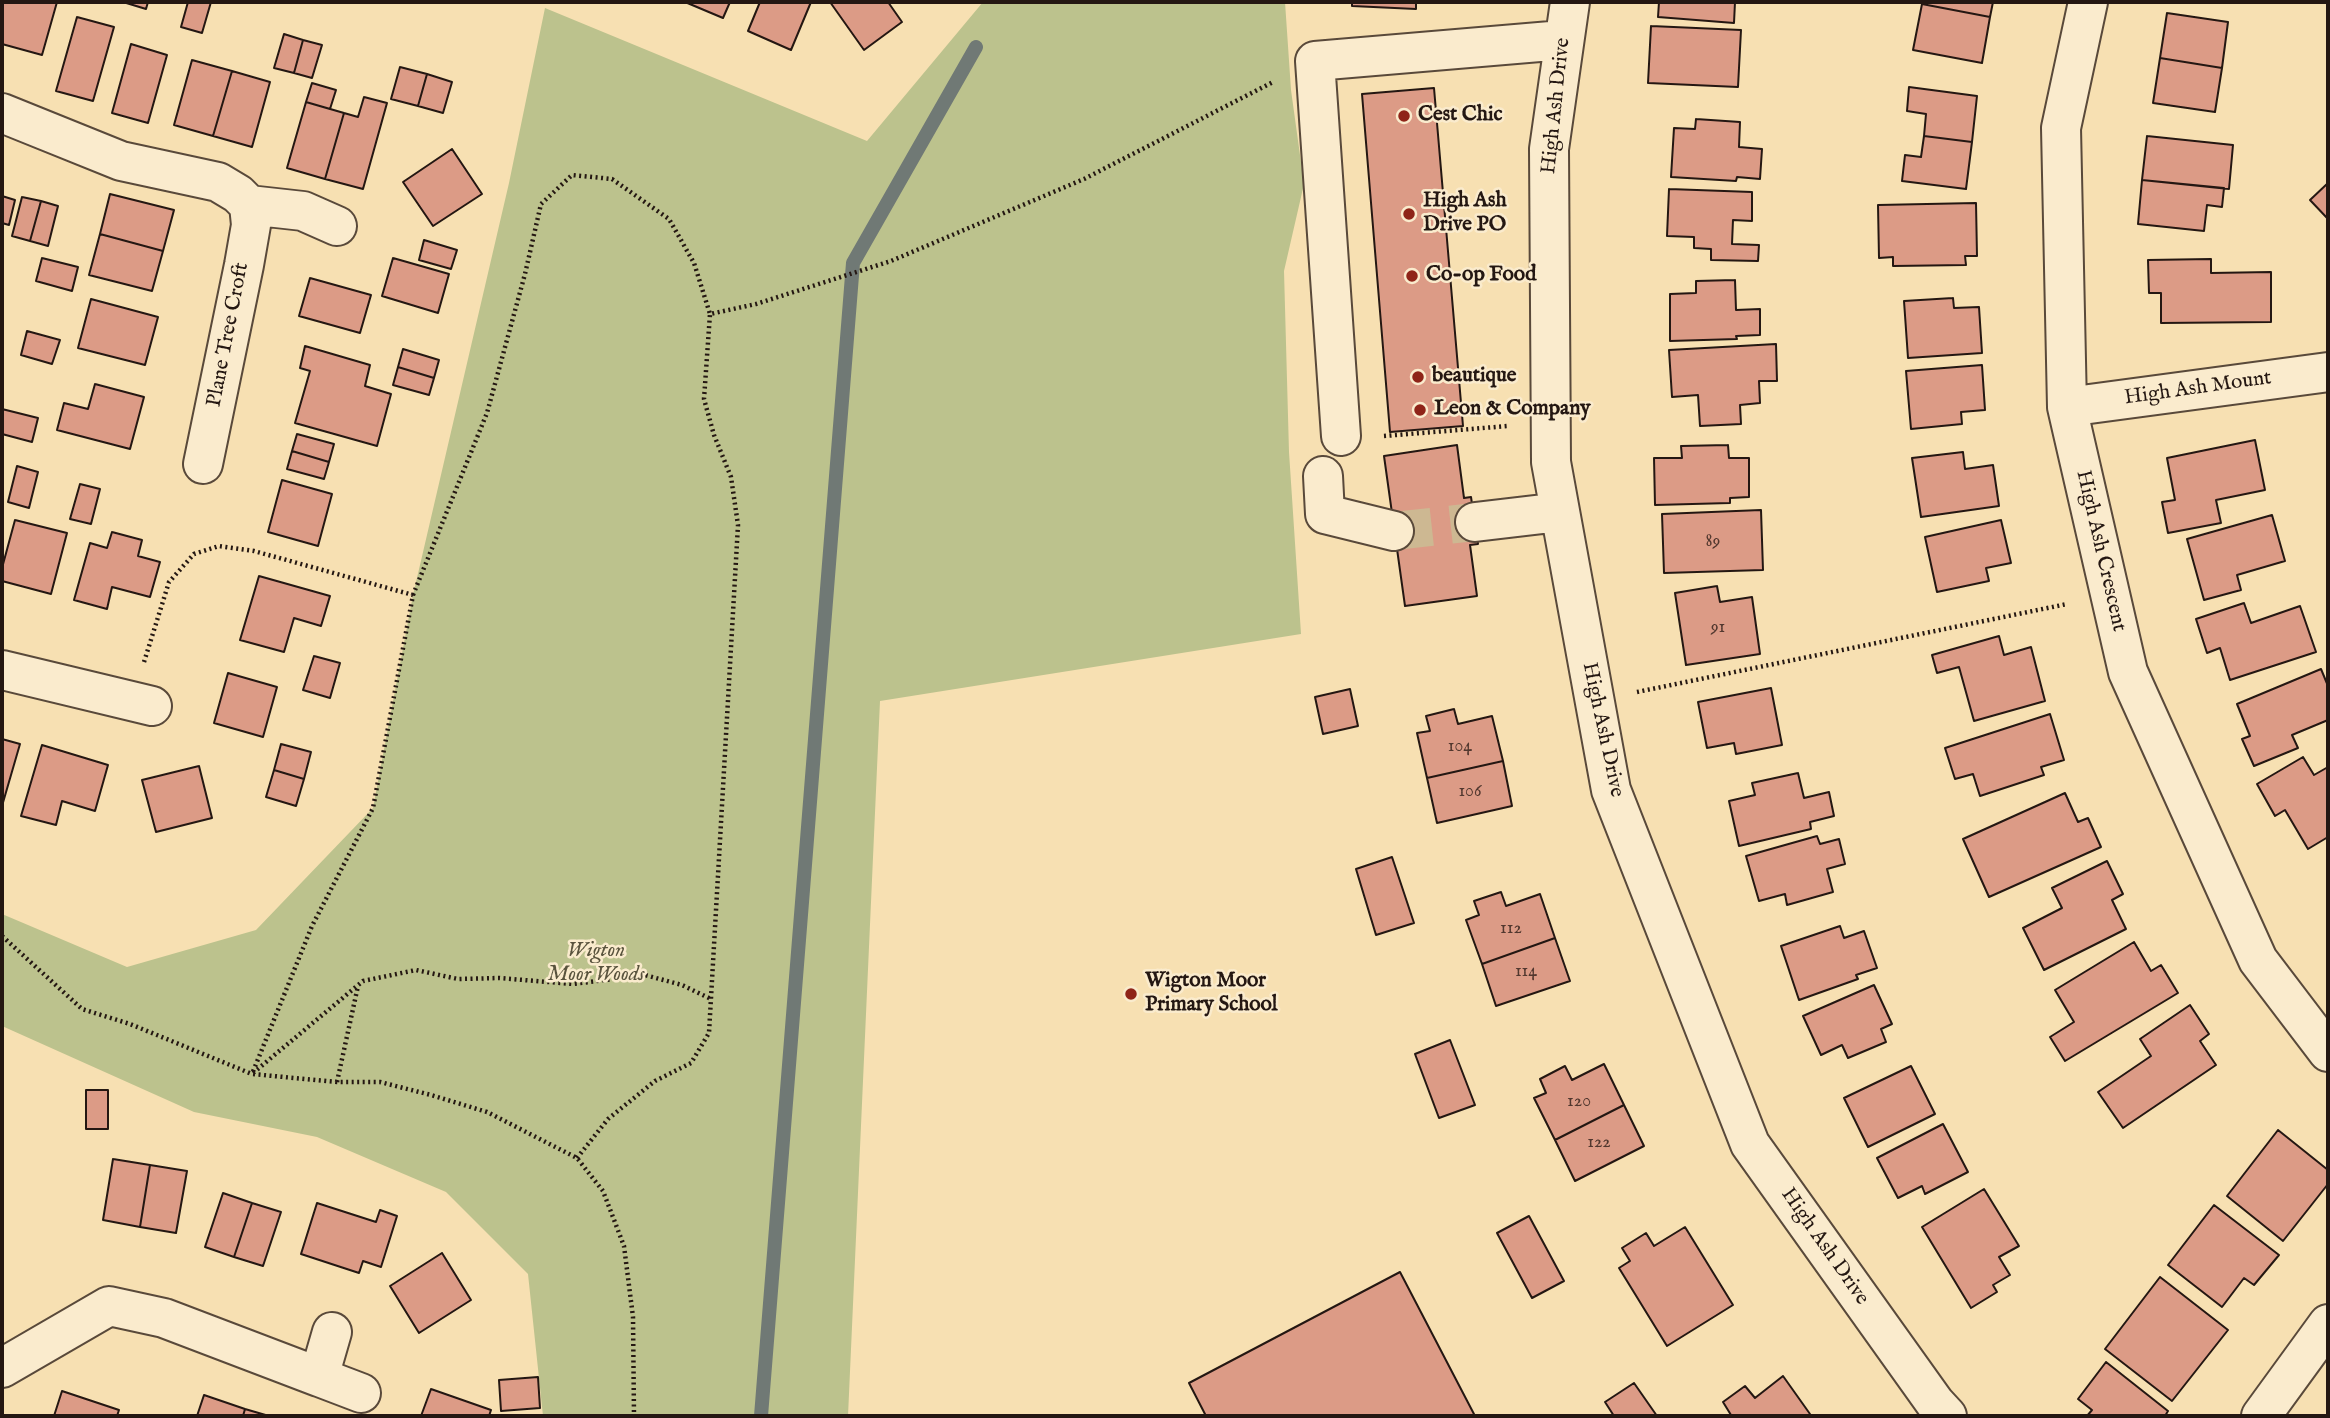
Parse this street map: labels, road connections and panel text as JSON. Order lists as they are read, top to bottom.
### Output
{
  "streets": {
    "street": [
      "High Ash Drive",
      "Plane Tree Croft",
      "High Ash Mount",
      "High Ash Crescent"
    ]
  },
  "crossings": [
    ["High Ash Mount", "High Ash Crescent"]
  ],
  "parks": ["Wigton Moor Woods"],
  "places": [
    "Cest Chic",
    "High Ash Drive PO",
    "Co-op Food",
    "beautique",
    "Leon & Company",
    "Wigton Moor Primary School"
  ],
  "house_numbers": [
    "89",
    "91",
    "104",
    "106",
    "112",
    "114",
    "120",
    "122"
  ]
}
